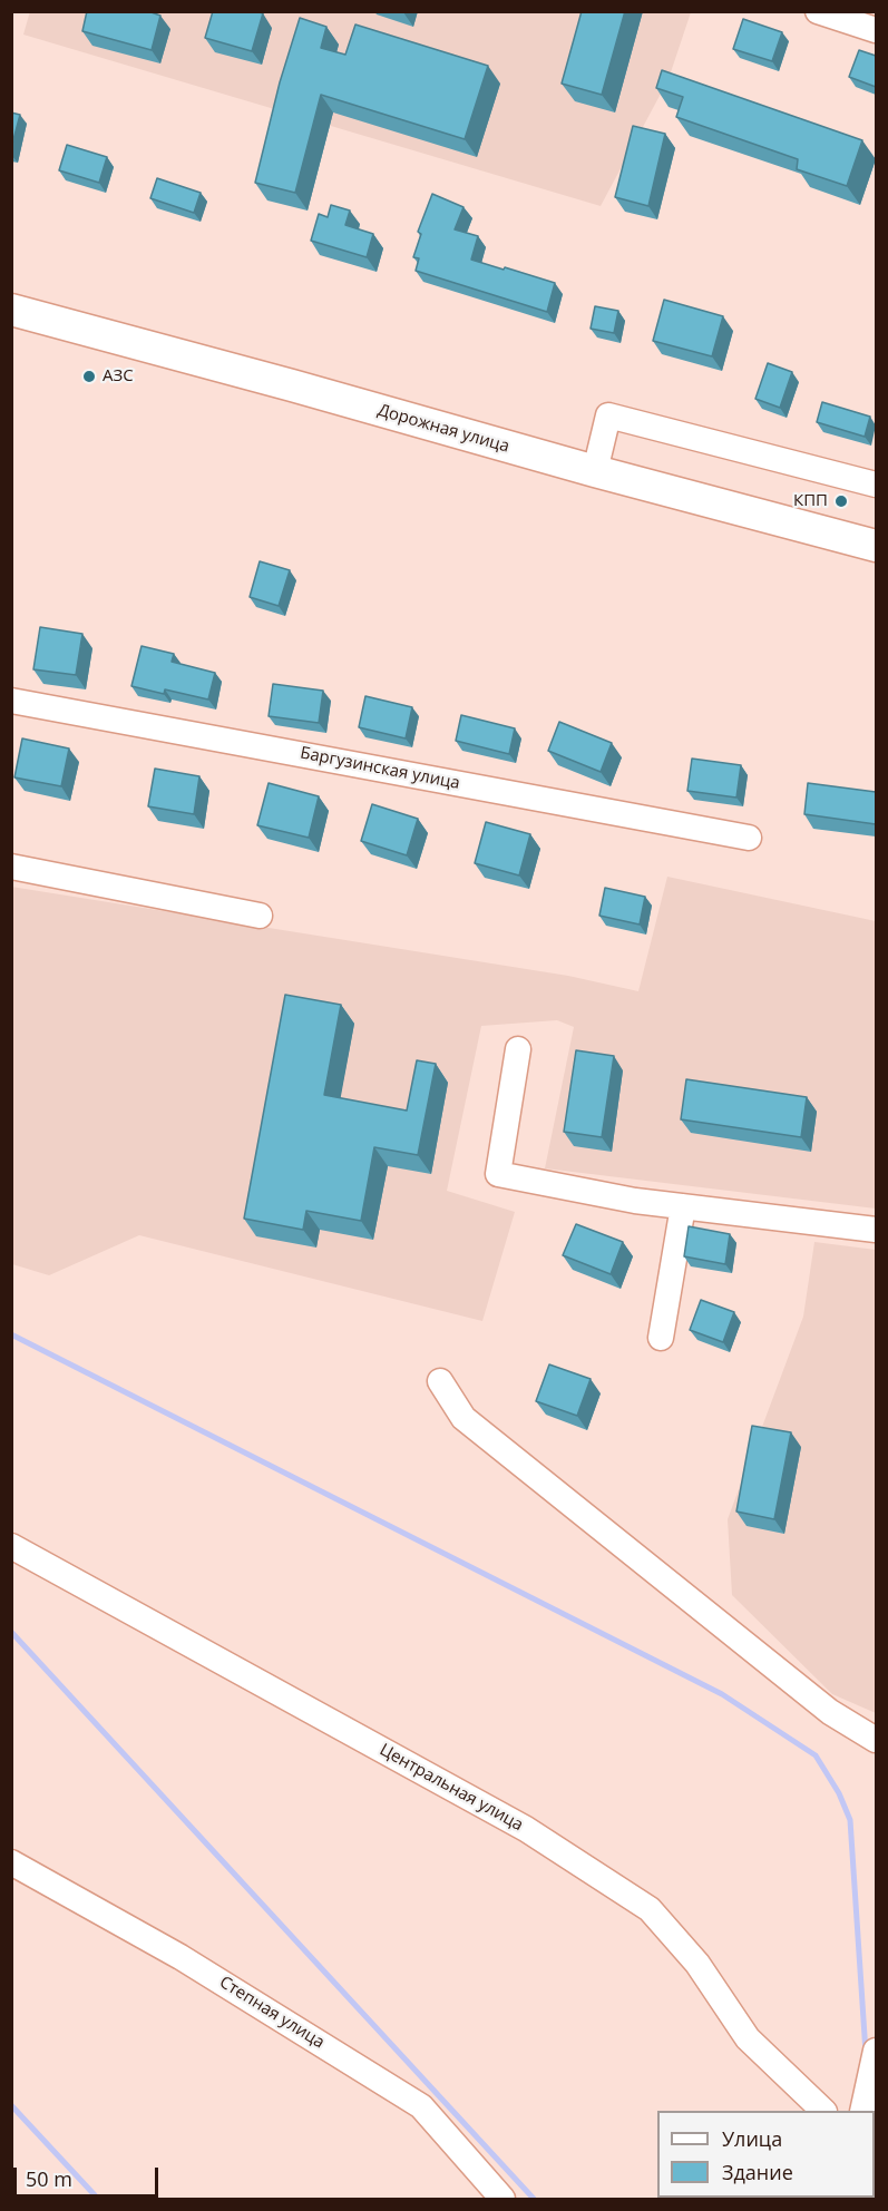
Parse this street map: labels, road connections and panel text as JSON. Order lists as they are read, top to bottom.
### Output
{
  "streets": {
    "main road": ["Дорожная улица"],
    "street": ["Баргузинская улица", "Центральная улица", "Степная улица"]
  },
  "places": ["АЗС", "КПП"],
  "legend": ["Улица", "Здание"],
  "scale_bar": "50 m"
}
